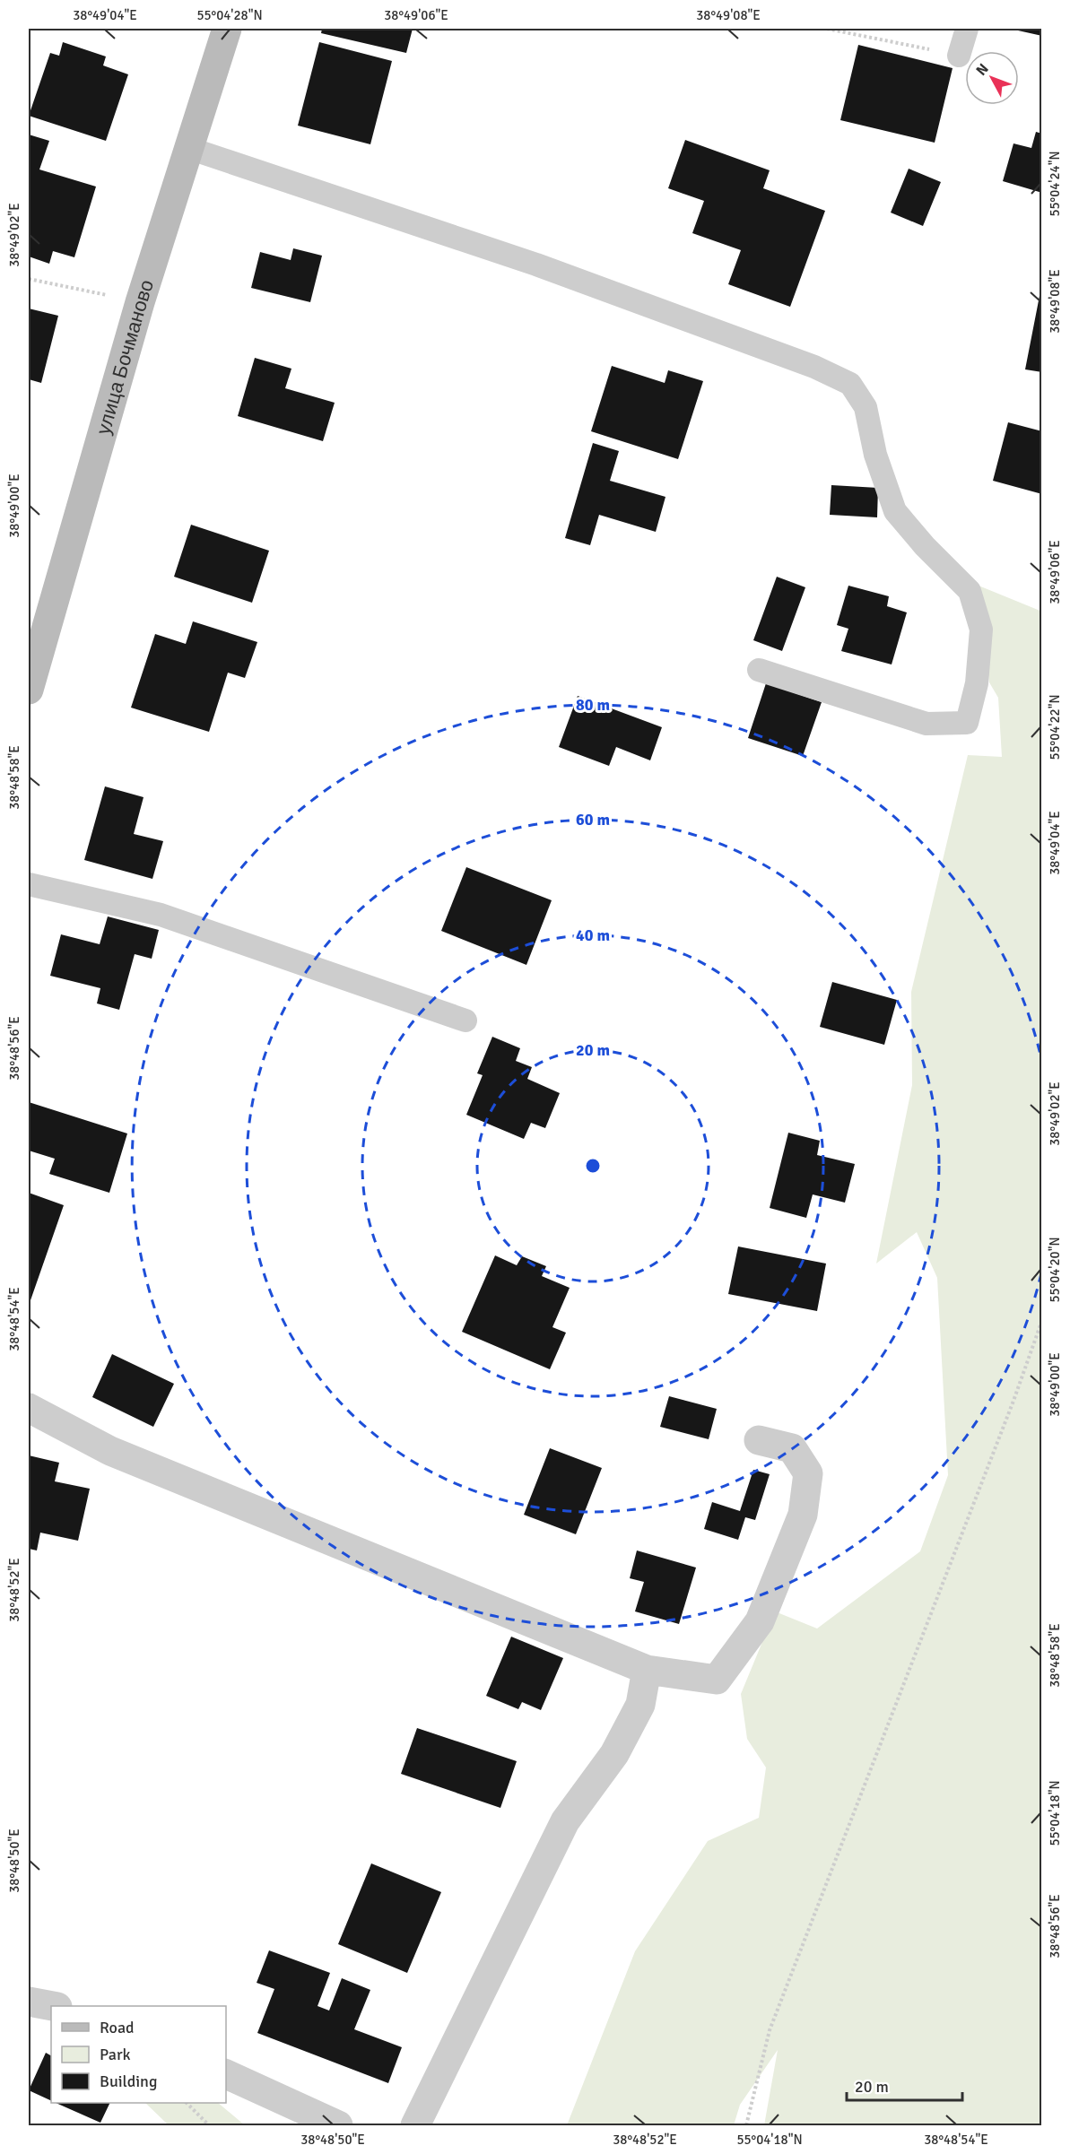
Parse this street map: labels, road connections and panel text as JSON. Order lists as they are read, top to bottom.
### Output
{
  "streets": {
    "main road": ["улица Бочманово"]
  },
  "legend": ["Road", "Park", "Building"],
  "scale_bar": "20 m",
  "north": "top left",
  "coordinates": [
    "38°49'04\"E",
    "55°04'28\"N",
    "38°49'06\"E",
    "38°49'08\"E",
    "55°04'24\"N",
    "38°49'02\"E",
    "38°49'00\"E",
    "55°04'22\"N",
    "38°48'58\"E",
    "38°48'56\"E",
    "55°04'20\"N",
    "38°48'54\"E",
    "38°48'52\"E",
    "55°04'18\"N",
    "38°48'50\"E"
  ],
  "rings": [
    "80 m",
    "60 m",
    "40 m",
    "20 m"
  ]
}
